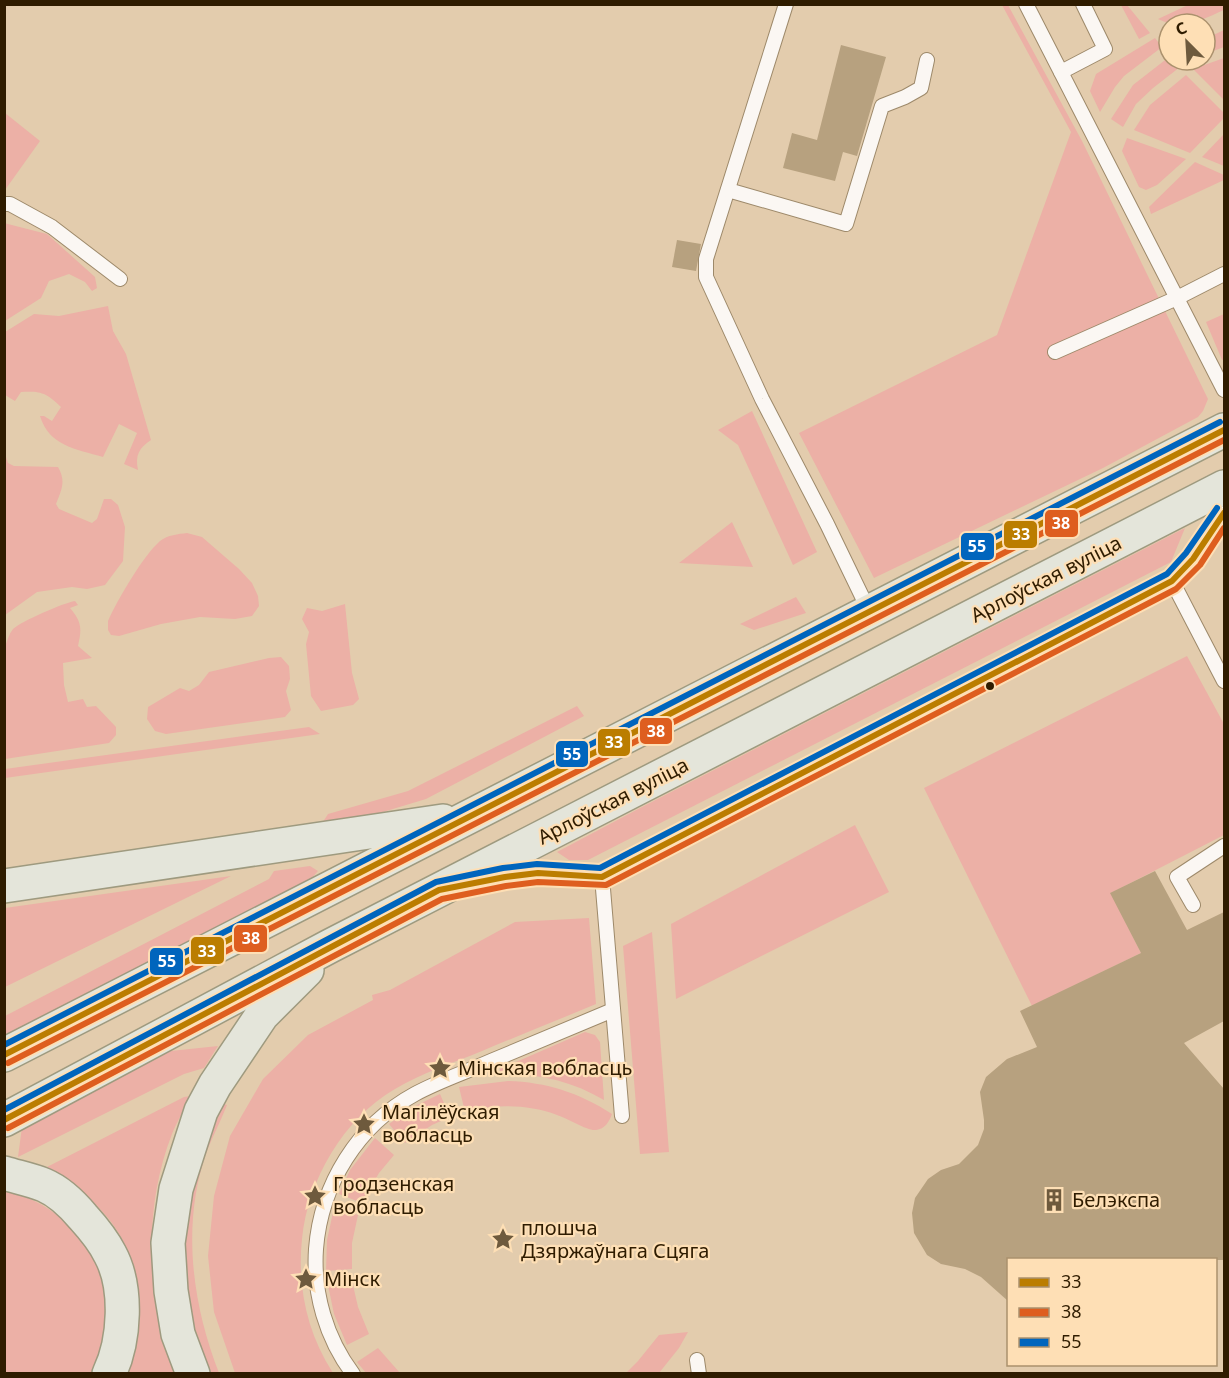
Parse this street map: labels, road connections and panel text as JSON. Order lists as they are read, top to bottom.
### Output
{
  "streets": {
    "main road": ["Арлоўская вуліца"]
  },
  "places": {
    "place": [
      "Мінская вобласць",
      "Магілёўская вобласць",
      "Гродзенская вобласць",
      "плошча Дзяржаўнага Сцяга",
      "Мінск"
    ],
    "building": ["Белэкспа"]
  },
  "lines": ["transit line 55", "transit line 33", "transit line 38"],
  "legend": ["33", "38", "55"],
  "north": "top left"
}
